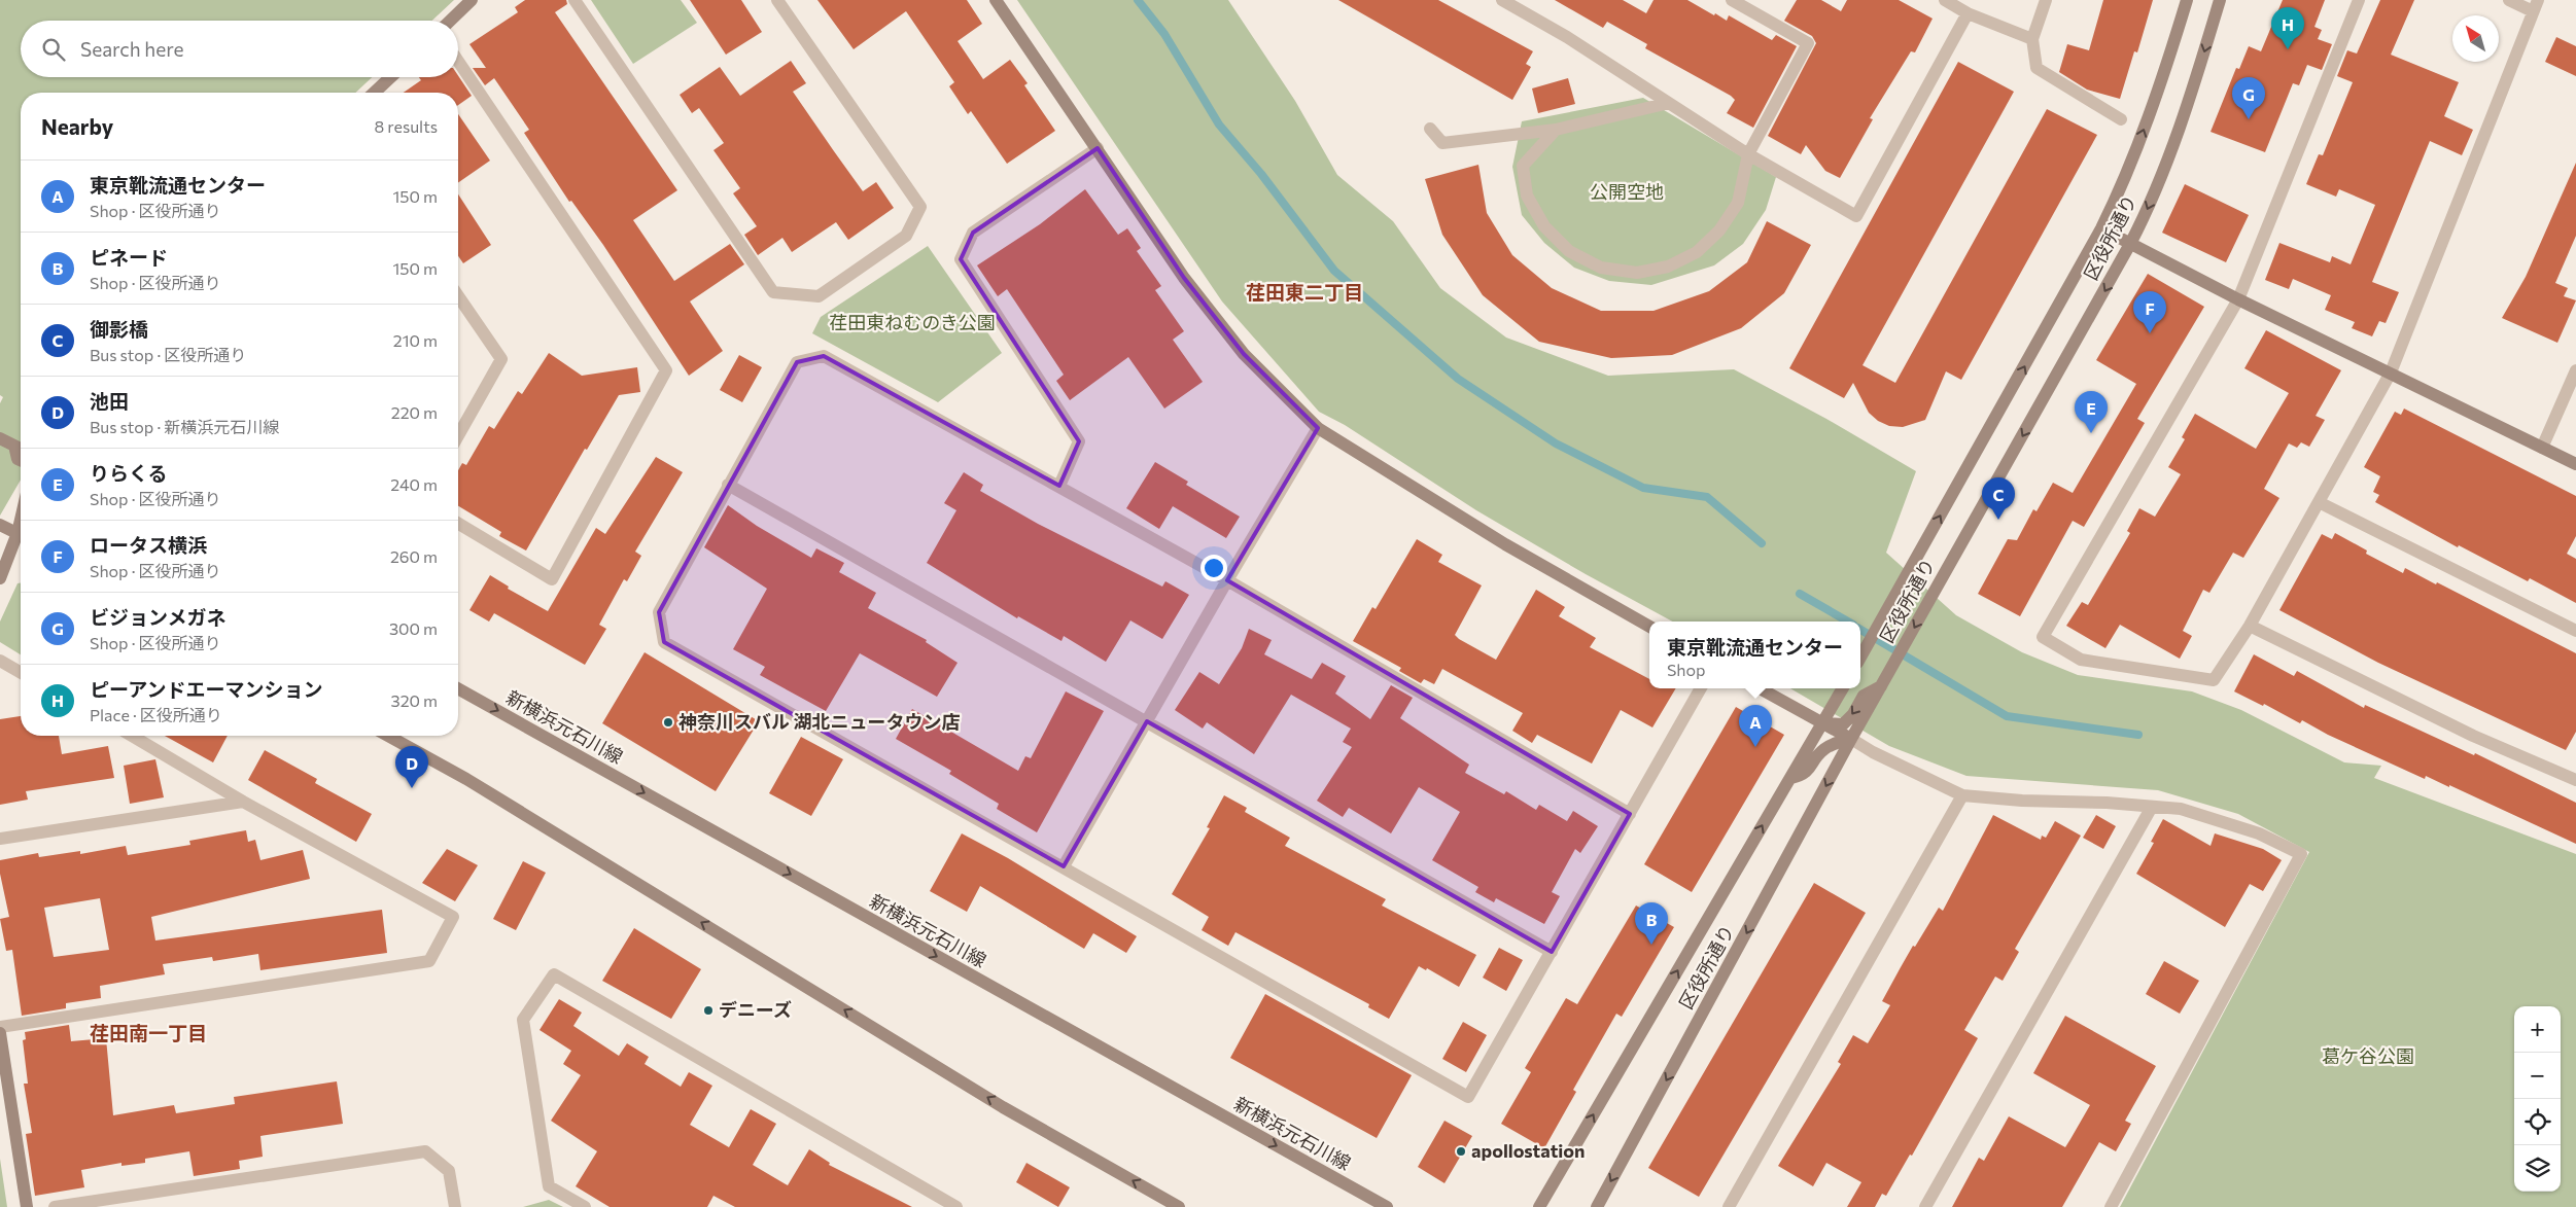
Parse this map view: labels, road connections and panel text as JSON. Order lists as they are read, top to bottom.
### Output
{
  "streets": {
    "street": ["区役所通り", "新横浜元石川線"]
  },
  "districts": ["荏田東二丁目", "荏田南一丁目"],
  "parks": ["公開空地", "荏田東ねむのき公園", "葛ケ谷公園"],
  "places": ["神奈川スバル 湖北ニュータウン店", "デニーズ", "apollostation"],
  "north": "top left",
  "page": {
    "pins": [
      "H",
      "G",
      "F",
      "E",
      "C",
      "A",
      "D",
      "B"
    ],
    "search": "Search here",
    "heading": ["Nearby", "8 results"],
    "list": [
      {
        "mark": "A",
        "name": "東京靴流通センター",
        "note": "Shop · 区役所通り",
        "value": "150 m"
      },
      {
        "mark": "B",
        "name": "ピネード",
        "note": "Shop · 区役所通り",
        "value": "150 m"
      },
      {
        "mark": "C",
        "name": "御影橋",
        "note": "Bus stop · 区役所通り",
        "value": "210 m"
      },
      {
        "mark": "D",
        "name": "池田",
        "note": "Bus stop · 新横浜元石川線",
        "value": "220 m"
      },
      {
        "mark": "E",
        "name": "りらくる",
        "note": "Shop · 区役所通り",
        "value": "240 m"
      },
      {
        "mark": "F",
        "name": "ロータス横浜",
        "note": "Shop · 区役所通り",
        "value": "260 m"
      },
      {
        "mark": "G",
        "name": "ビジョンメガネ",
        "note": "Shop · 区役所通り",
        "value": "300 m"
      },
      {
        "mark": "H",
        "name": "ピーアンドエーマンション",
        "note": "Place · 区役所通り",
        "value": "320 m"
      }
    ],
    "popup": ["東京靴流通センター", "Shop"],
    "map_buttons": ["+", "−"]
  }
}
